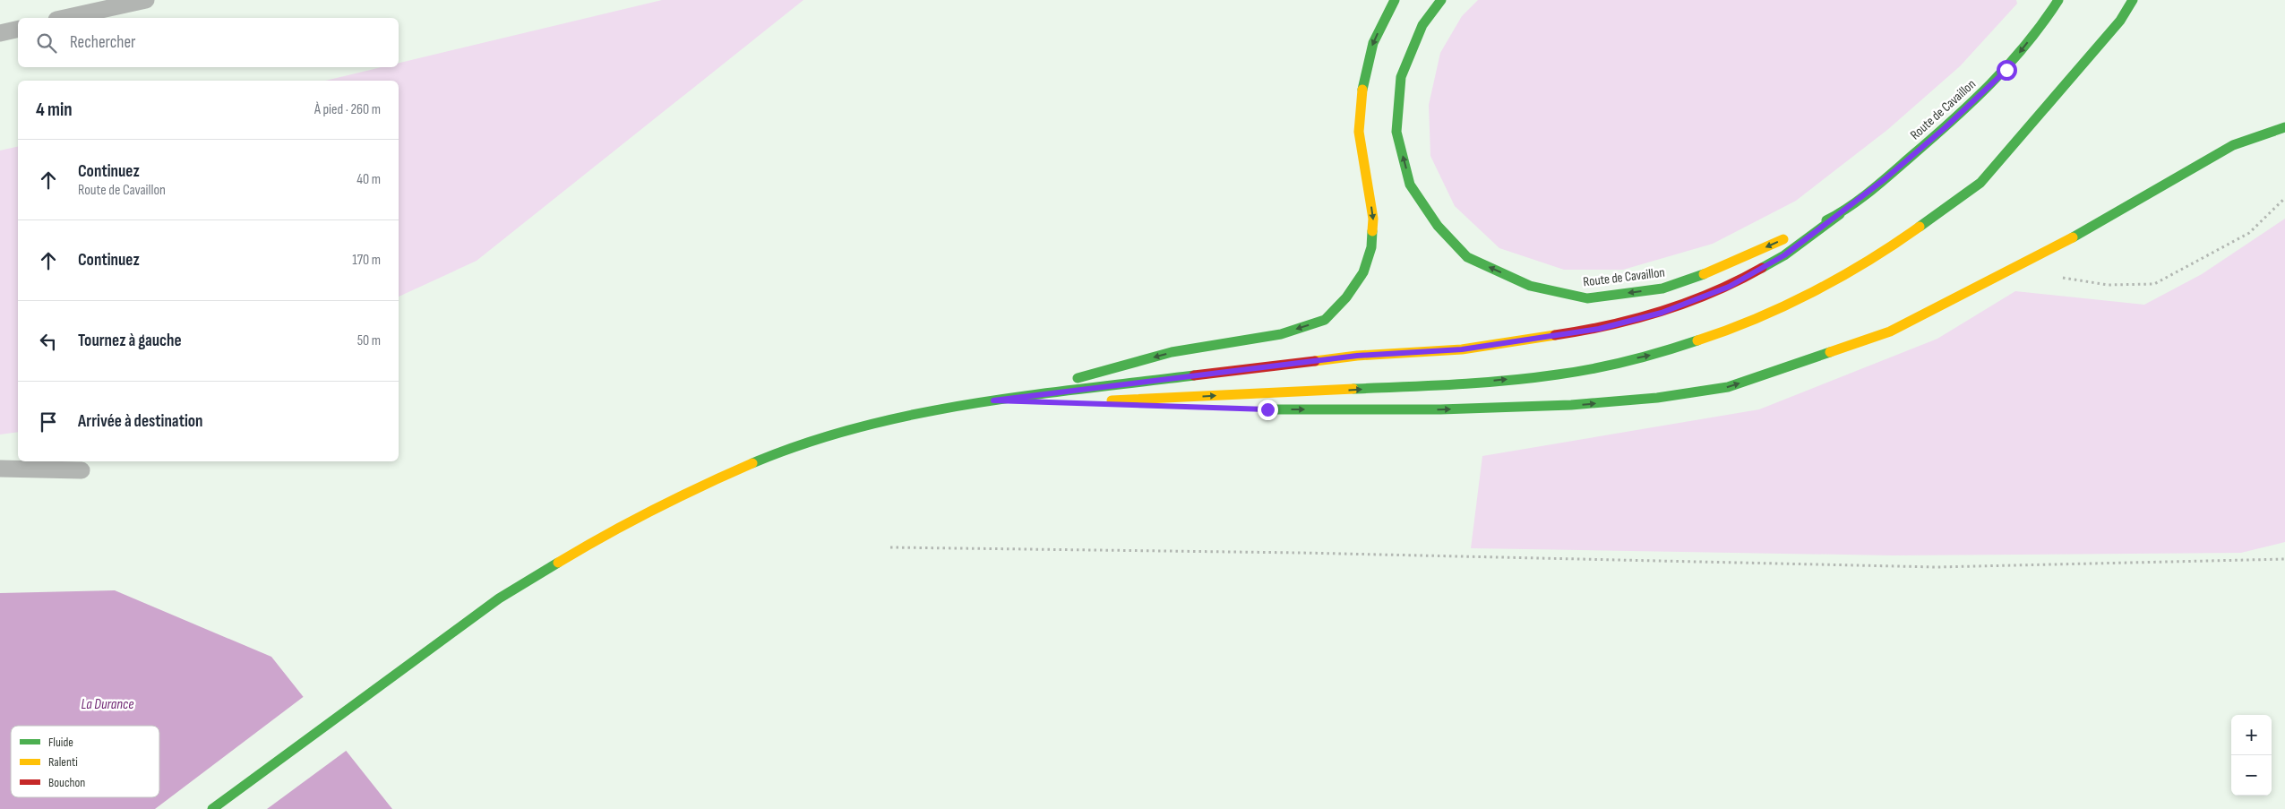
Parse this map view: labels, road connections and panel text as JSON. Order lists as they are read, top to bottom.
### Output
{
  "streets": {
    "main road": ["Route de Cavaillon"]
  },
  "water": ["La Durance"],
  "legend": ["Fluide", "Ralenti", "Bouchon"],
  "page": {
    "search": "Rechercher",
    "heading": ["4 min", "À pied · 260 m"],
    "list": [
      ["Continuez", "Route de Cavaillon", "40 m"],
      ["Continuez", "170 m"],
      ["Tournez à gauche", "50 m"],
      "Arrivée à destination"
    ],
    "map_buttons": ["+", "−"]
  }
}
